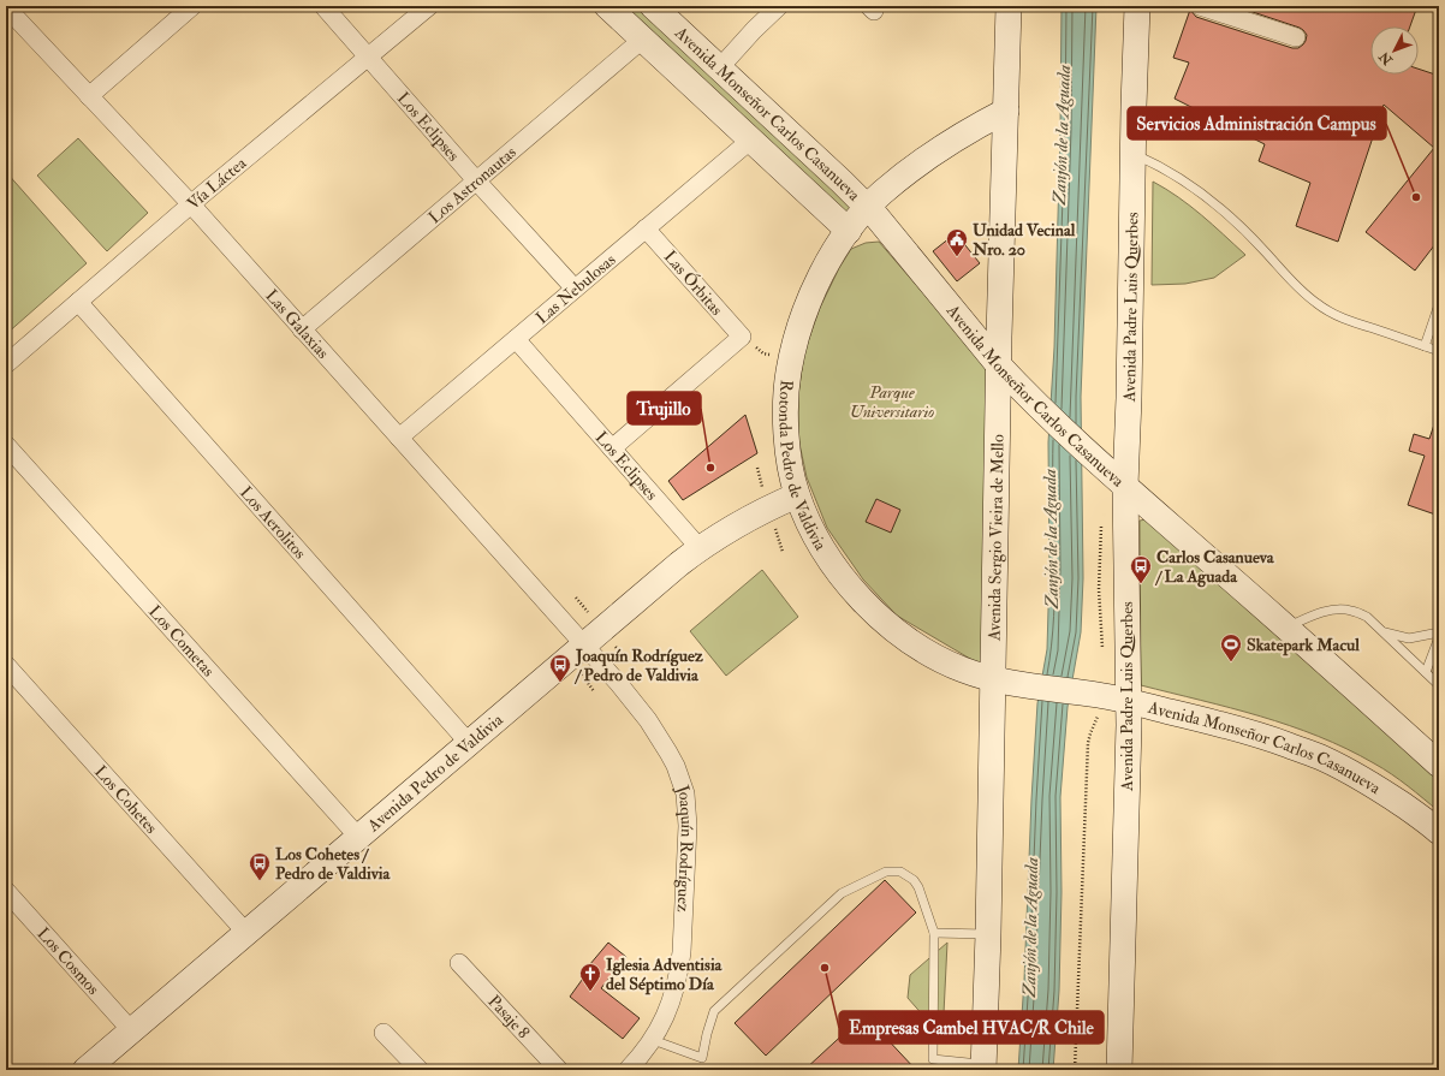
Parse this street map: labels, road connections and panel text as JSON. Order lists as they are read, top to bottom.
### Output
{
  "streets": {
    "main road": [
      "Avenida Monseñor Carlos Casanueva",
      "Avenida Padre Luis Querbes",
      "Rotonda Pedro de Valdivia",
      "Avenida Sergio Vieira de Mello",
      "Avenida Pedro de Valdivia"
    ],
    "street": [
      "Los Eclipses",
      "Vía Láctea",
      "Los Astronautas",
      "Las Órbitas",
      "Las Nebulosas",
      "Las Galaxias",
      "Los Aerolitos",
      "Los Cometas",
      "Los Cohetes",
      "Joaquín Rodríguez",
      "Los Cosmos",
      "Pasaje 8"
    ]
  },
  "crossings": [
    ["Avenida Monseñor Carlos Casanueva", "Los Astronautas"],
    ["Avenida Monseñor Carlos Casanueva", "Las Nebulosas"],
    ["Avenida Monseñor Carlos Casanueva", "Avenida Padre Luis Querbes"],
    ["Avenida Monseñor Carlos Casanueva", "Rotonda Pedro de Valdivia"],
    ["Avenida Monseñor Carlos Casanueva", "Avenida Sergio Vieira de Mello"],
    ["Los Eclipses", "Vía Láctea"],
    ["Los Eclipses", "Los Astronautas"],
    ["Los Eclipses", "Las Nebulosas"],
    ["Los Eclipses", "Avenida Pedro de Valdivia"],
    ["Vía Láctea", "Las Galaxias"],
    ["Vía Láctea", "Los Aerolitos"],
    ["Los Astronautas", "Las Galaxias"],
    ["Las Órbitas", "Las Nebulosas"],
    ["Las Nebulosas", "Las Galaxias"],
    ["Las Galaxias", "Avenida Pedro de Valdivia"],
    ["Las Galaxias", "Joaquín Rodríguez"],
    ["Rotonda Pedro de Valdivia", "Avenida Sergio Vieira de Mello"],
    ["Rotonda Pedro de Valdivia", "Avenida Pedro de Valdivia"],
    ["Los Aerolitos", "Avenida Pedro de Valdivia"],
    ["Los Cometas", "Avenida Pedro de Valdivia"],
    ["Avenida Pedro de Valdivia", "Los Cohetes"],
    ["Avenida Pedro de Valdivia", "Joaquín Rodríguez"],
    ["Avenida Pedro de Valdivia", "Los Cosmos"]
  ],
  "water": ["Zanjón de la Aguada"],
  "parks": ["Parque Universitario"],
  "places": {
    "other": ["Servicios Administración Campus", "Trujillo", "Empresas Cambel HVAC/R Chile"],
    "public building": ["Unidad Vecinal Nro. 20"],
    "bus stop": ["Carlos Casanueva / La Aguada", "Joaquín Rodríguez / Pedro de Valdivia", "Los Cohetes / Pedro de Valdivia"],
    "sports": ["Skatepark Macul"],
    "church": ["Iglesia Adventisia del Séptimo Día"]
  },
  "north": "bottom left"
}
